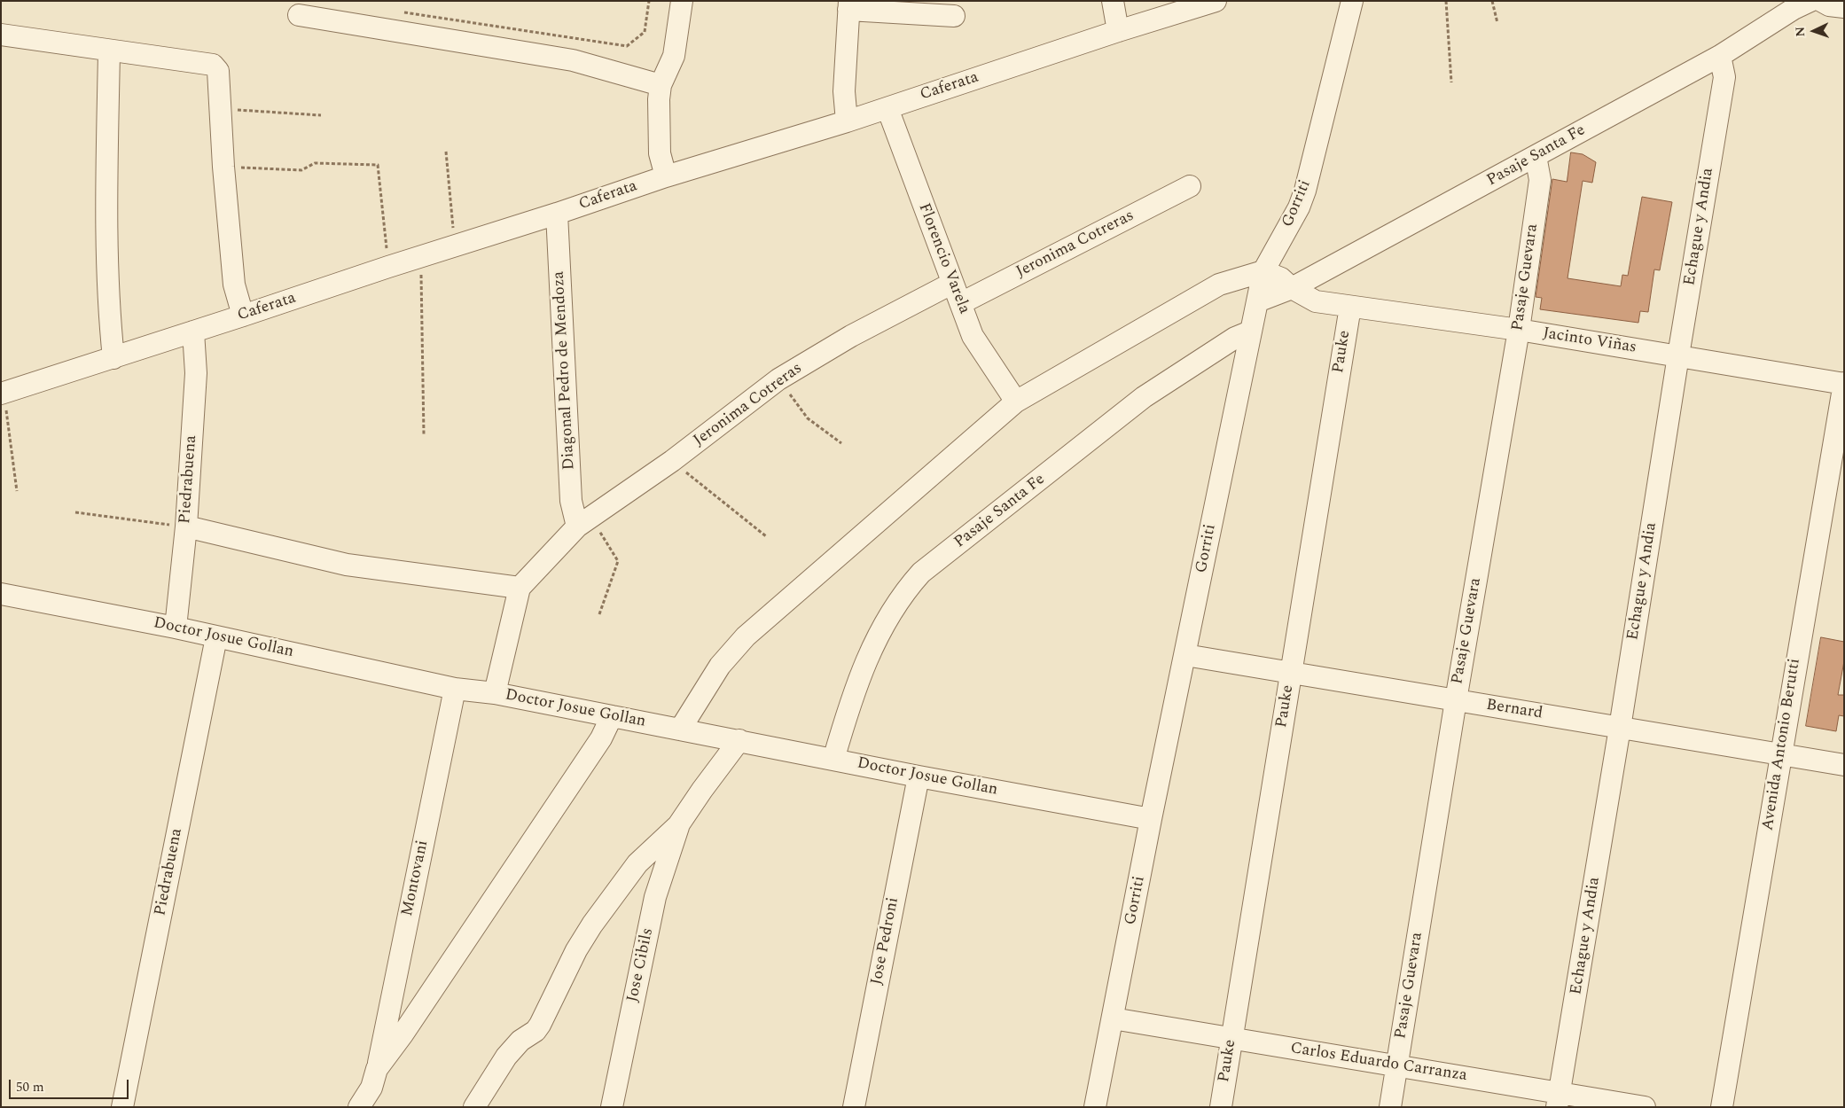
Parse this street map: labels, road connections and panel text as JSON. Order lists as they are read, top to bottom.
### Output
{
  "streets": {
    "street": [
      "Caferata",
      "Pasaje Santa Fe",
      "Gorriti",
      "Echague y Andia",
      "Jeronima Cotreras",
      "Florencio Varela",
      "Pasaje Guevara",
      "Jacinto Viñas",
      "Pauke",
      "Diagonal Pedro de Mendoza",
      "Piedrabuena",
      "Doctor Josue Gollan",
      "Bernard",
      "Avenida Antonio Berutti",
      "Montovani",
      "Jose Pedroni",
      "Jose Cibils",
      "Carlos Eduardo Carranza"
    ]
  },
  "crossings": [
    ["Caferata", "Florencio Varela"],
    ["Caferata", "Diagonal Pedro de Mendoza"],
    ["Caferata", "Piedrabuena"],
    ["Pasaje Santa Fe", "Gorriti"],
    ["Pasaje Santa Fe", "Echague y Andia"],
    ["Pasaje Santa Fe", "Pasaje Guevara"],
    ["Pasaje Santa Fe", "Jacinto Viñas"],
    ["Pasaje Santa Fe", "Doctor Josue Gollan"],
    ["Gorriti", "Jacinto Viñas"],
    ["Gorriti", "Doctor Josue Gollan"],
    ["Gorriti", "Bernard"],
    ["Gorriti", "Carlos Eduardo Carranza"],
    ["Echague y Andia", "Jacinto Viñas"],
    ["Echague y Andia", "Bernard"],
    ["Echague y Andia", "Carlos Eduardo Carranza"],
    ["Jeronima Cotreras", "Florencio Varela"],
    ["Jeronima Cotreras", "Diagonal Pedro de Mendoza"],
    ["Pasaje Guevara", "Jacinto Viñas"],
    ["Pasaje Guevara", "Bernard"],
    ["Pasaje Guevara", "Carlos Eduardo Carranza"],
    ["Jacinto Viñas", "Pauke"],
    ["Jacinto Viñas", "Avenida Antonio Berutti"],
    ["Pauke", "Bernard"],
    ["Pauke", "Carlos Eduardo Carranza"],
    ["Piedrabuena", "Doctor Josue Gollan"],
    ["Doctor Josue Gollan", "Montovani"],
    ["Doctor Josue Gollan", "Jose Pedroni"],
    ["Bernard", "Avenida Antonio Berutti"]
  ],
  "scale_bar": "50 m",
  "north": "left"
}
